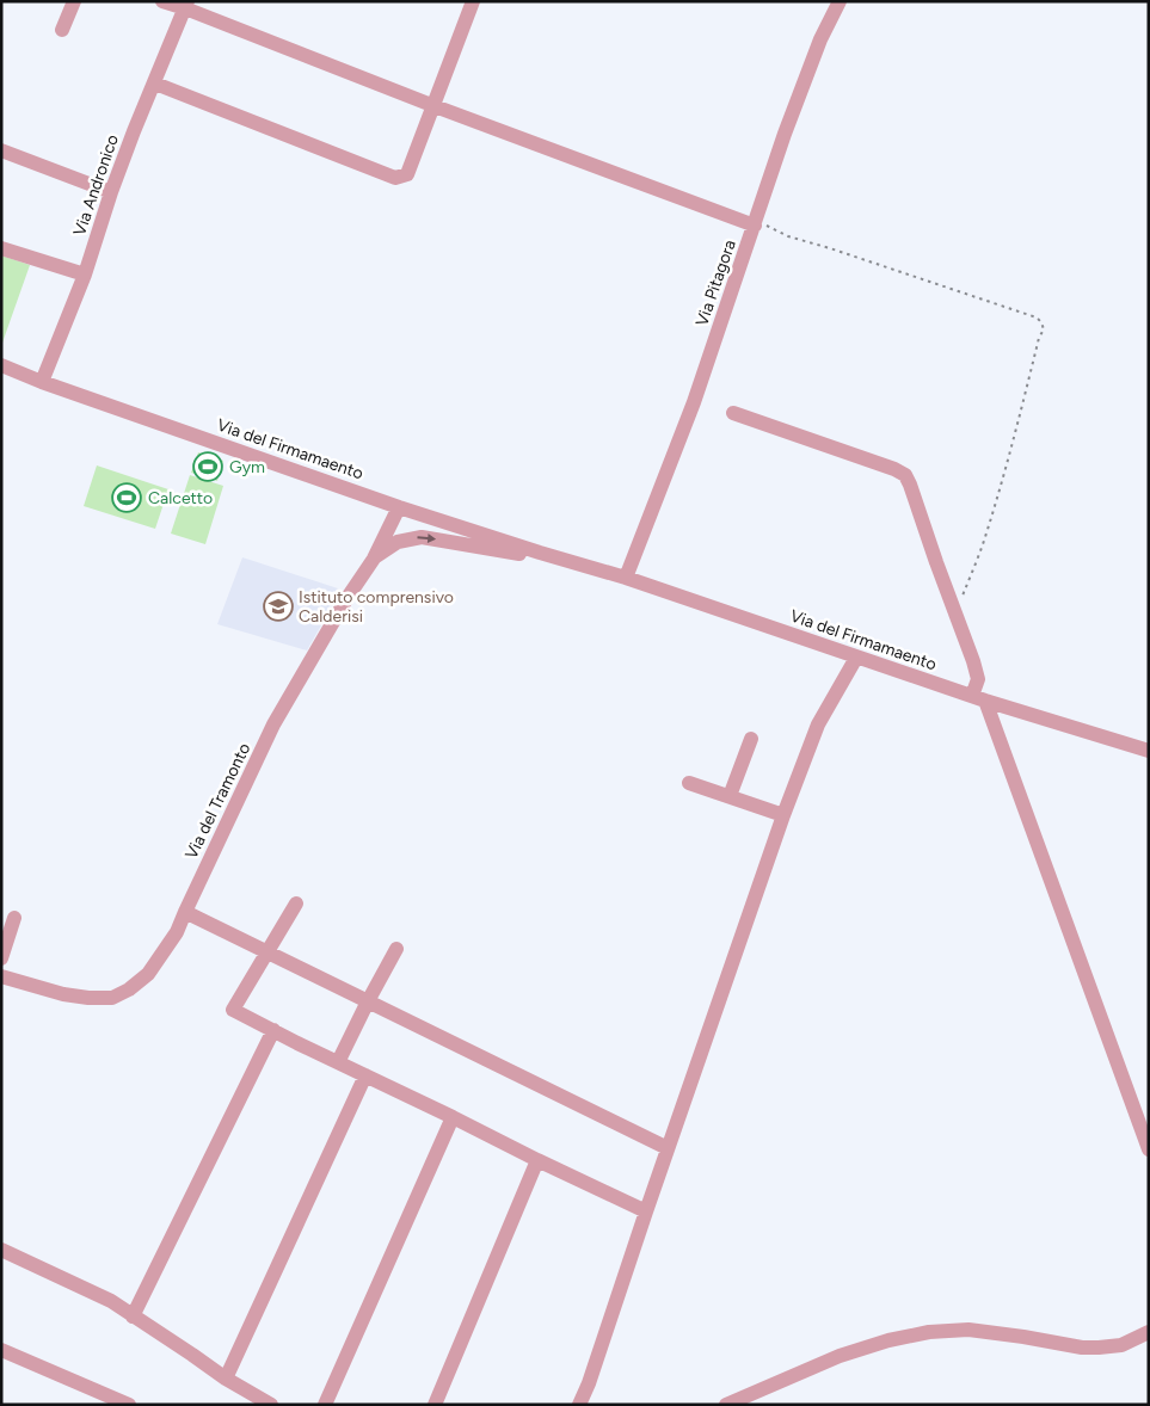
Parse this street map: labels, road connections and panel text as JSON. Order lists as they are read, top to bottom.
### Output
{
  "streets": {
    "street": [
      "Via Andronico",
      "Via Pitagora",
      "Via del Firmamaento",
      "Via del Tramonto"
    ]
  },
  "crossings": [
    ["Via Andronico", "Via del Firmamaento"],
    ["Via Pitagora", "Via del Firmamaento"],
    ["Via del Firmamaento", "Via del Tramonto"]
  ],
  "places": {
    "sports": ["Gym", "Calcetto"],
    "school or university": ["Istituto comprensivo Calderisi"]
  }
}
